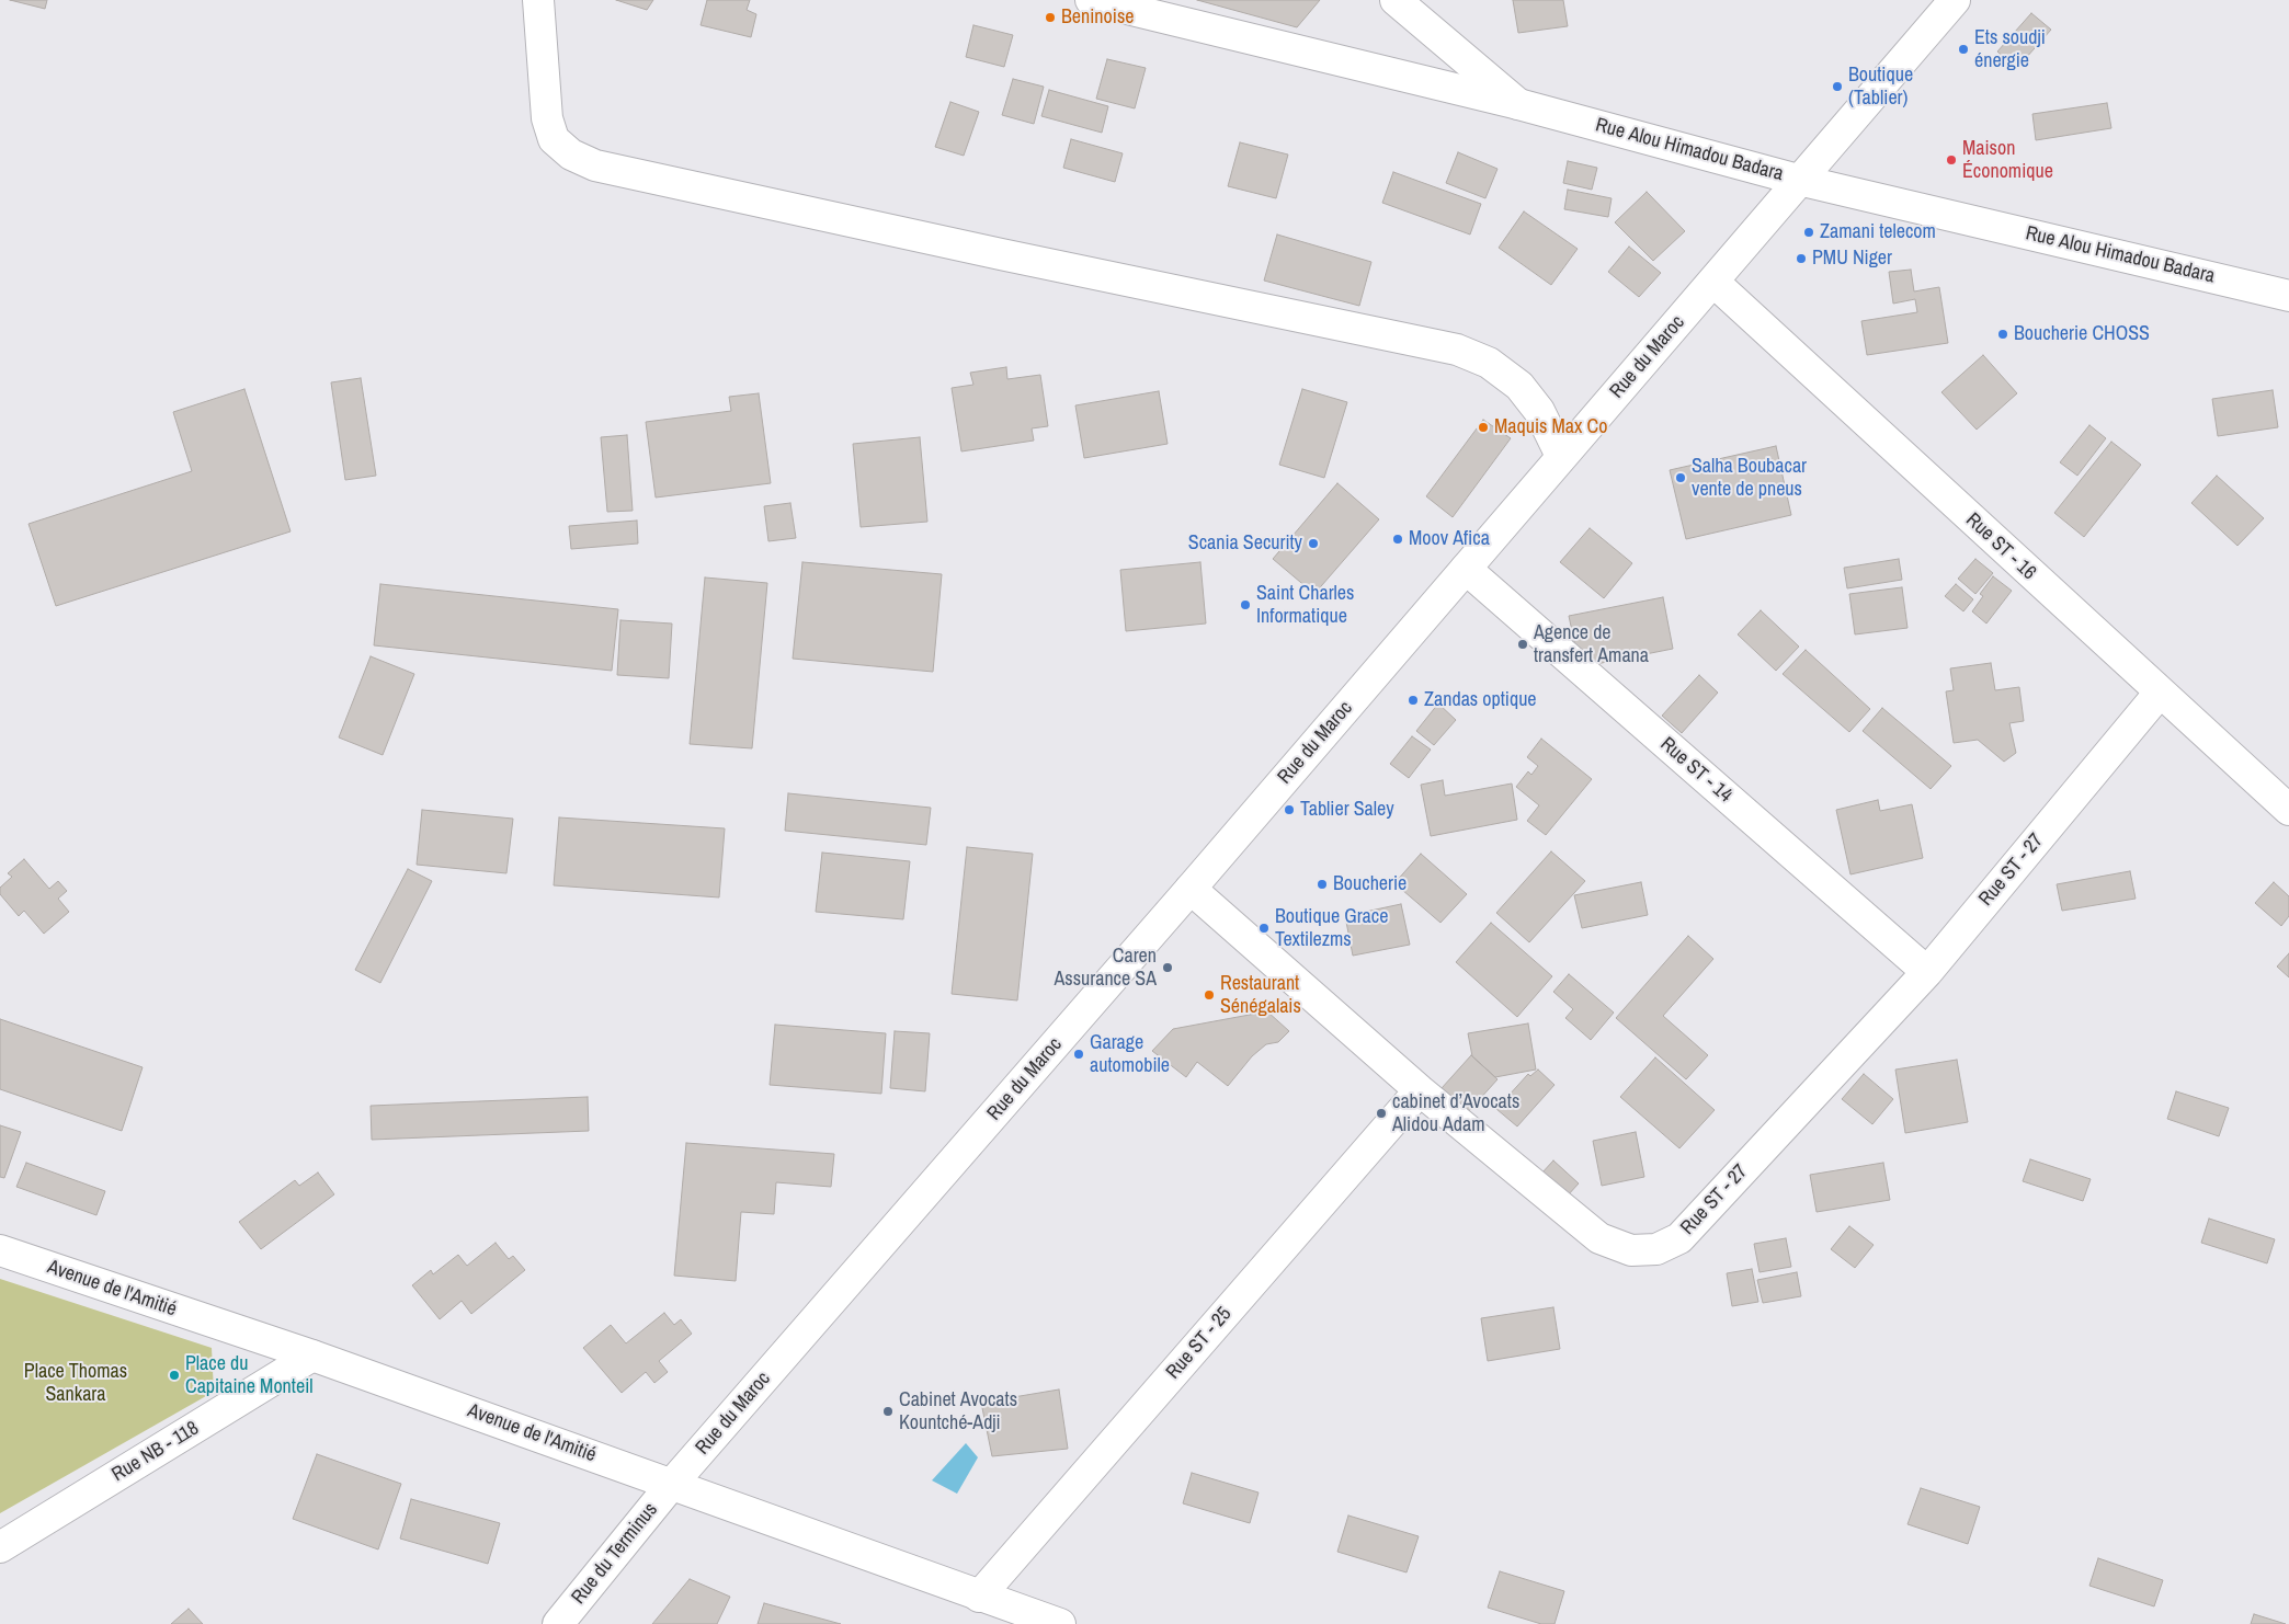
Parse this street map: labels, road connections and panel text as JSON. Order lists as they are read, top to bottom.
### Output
{
  "streets": {
    "street": [
      "Rue Alou Himadou Badara",
      "Rue du Maroc",
      "Rue ST - 16",
      "Rue ST - 14",
      "Rue ST - 27",
      "Avenue de l'Amitié",
      "Rue ST - 25",
      "Rue NB - 118",
      "Rue du Terminus"
    ]
  },
  "crossings": [
    ["Rue Alou Himadou Badara", "Rue du Maroc"],
    ["Rue du Maroc", "Rue ST - 16"],
    ["Rue du Maroc", "Rue ST - 14"],
    ["Rue du Maroc", "Rue ST - 27"],
    ["Rue du Maroc", "Avenue de l'Amitié"],
    ["Rue du Maroc", "Rue du Terminus"],
    ["Rue ST - 16", "Rue ST - 27"],
    ["Rue ST - 14", "Rue ST - 27"],
    ["Rue ST - 27", "Rue ST - 25"],
    ["Avenue de l'Amitié", "Rue ST - 25"],
    ["Avenue de l'Amitié", "Rue NB - 118"],
    ["Avenue de l'Amitié", "Rue du Terminus"]
  ],
  "parks": ["Place Thomas Sankara"],
  "places": [
    "Beninoise",
    "Ets soudji énergie",
    "Boutique (Tablier)",
    "Maison Économique",
    "Zamani telecom",
    "PMU Niger",
    "Boucherie CHOSS",
    "Maquis Max Co",
    "Salha Boubacar vente de pneus",
    "Moov Afica",
    "Scania Security",
    "Saint Charles Informatique",
    "Agence de transfert Amana",
    "Zandas optique",
    "Tablier Saley",
    "Boucherie",
    "Boutique Grace Textilezms",
    "Caren Assurance SA",
    "Restaurant Sénégalais",
    "Garage automobile",
    "cabinet d’Avocats Alidou Adam",
    "Place du Capitaine Monteil",
    "Cabinet Avocats Kountché-Adji"
  ]
}
